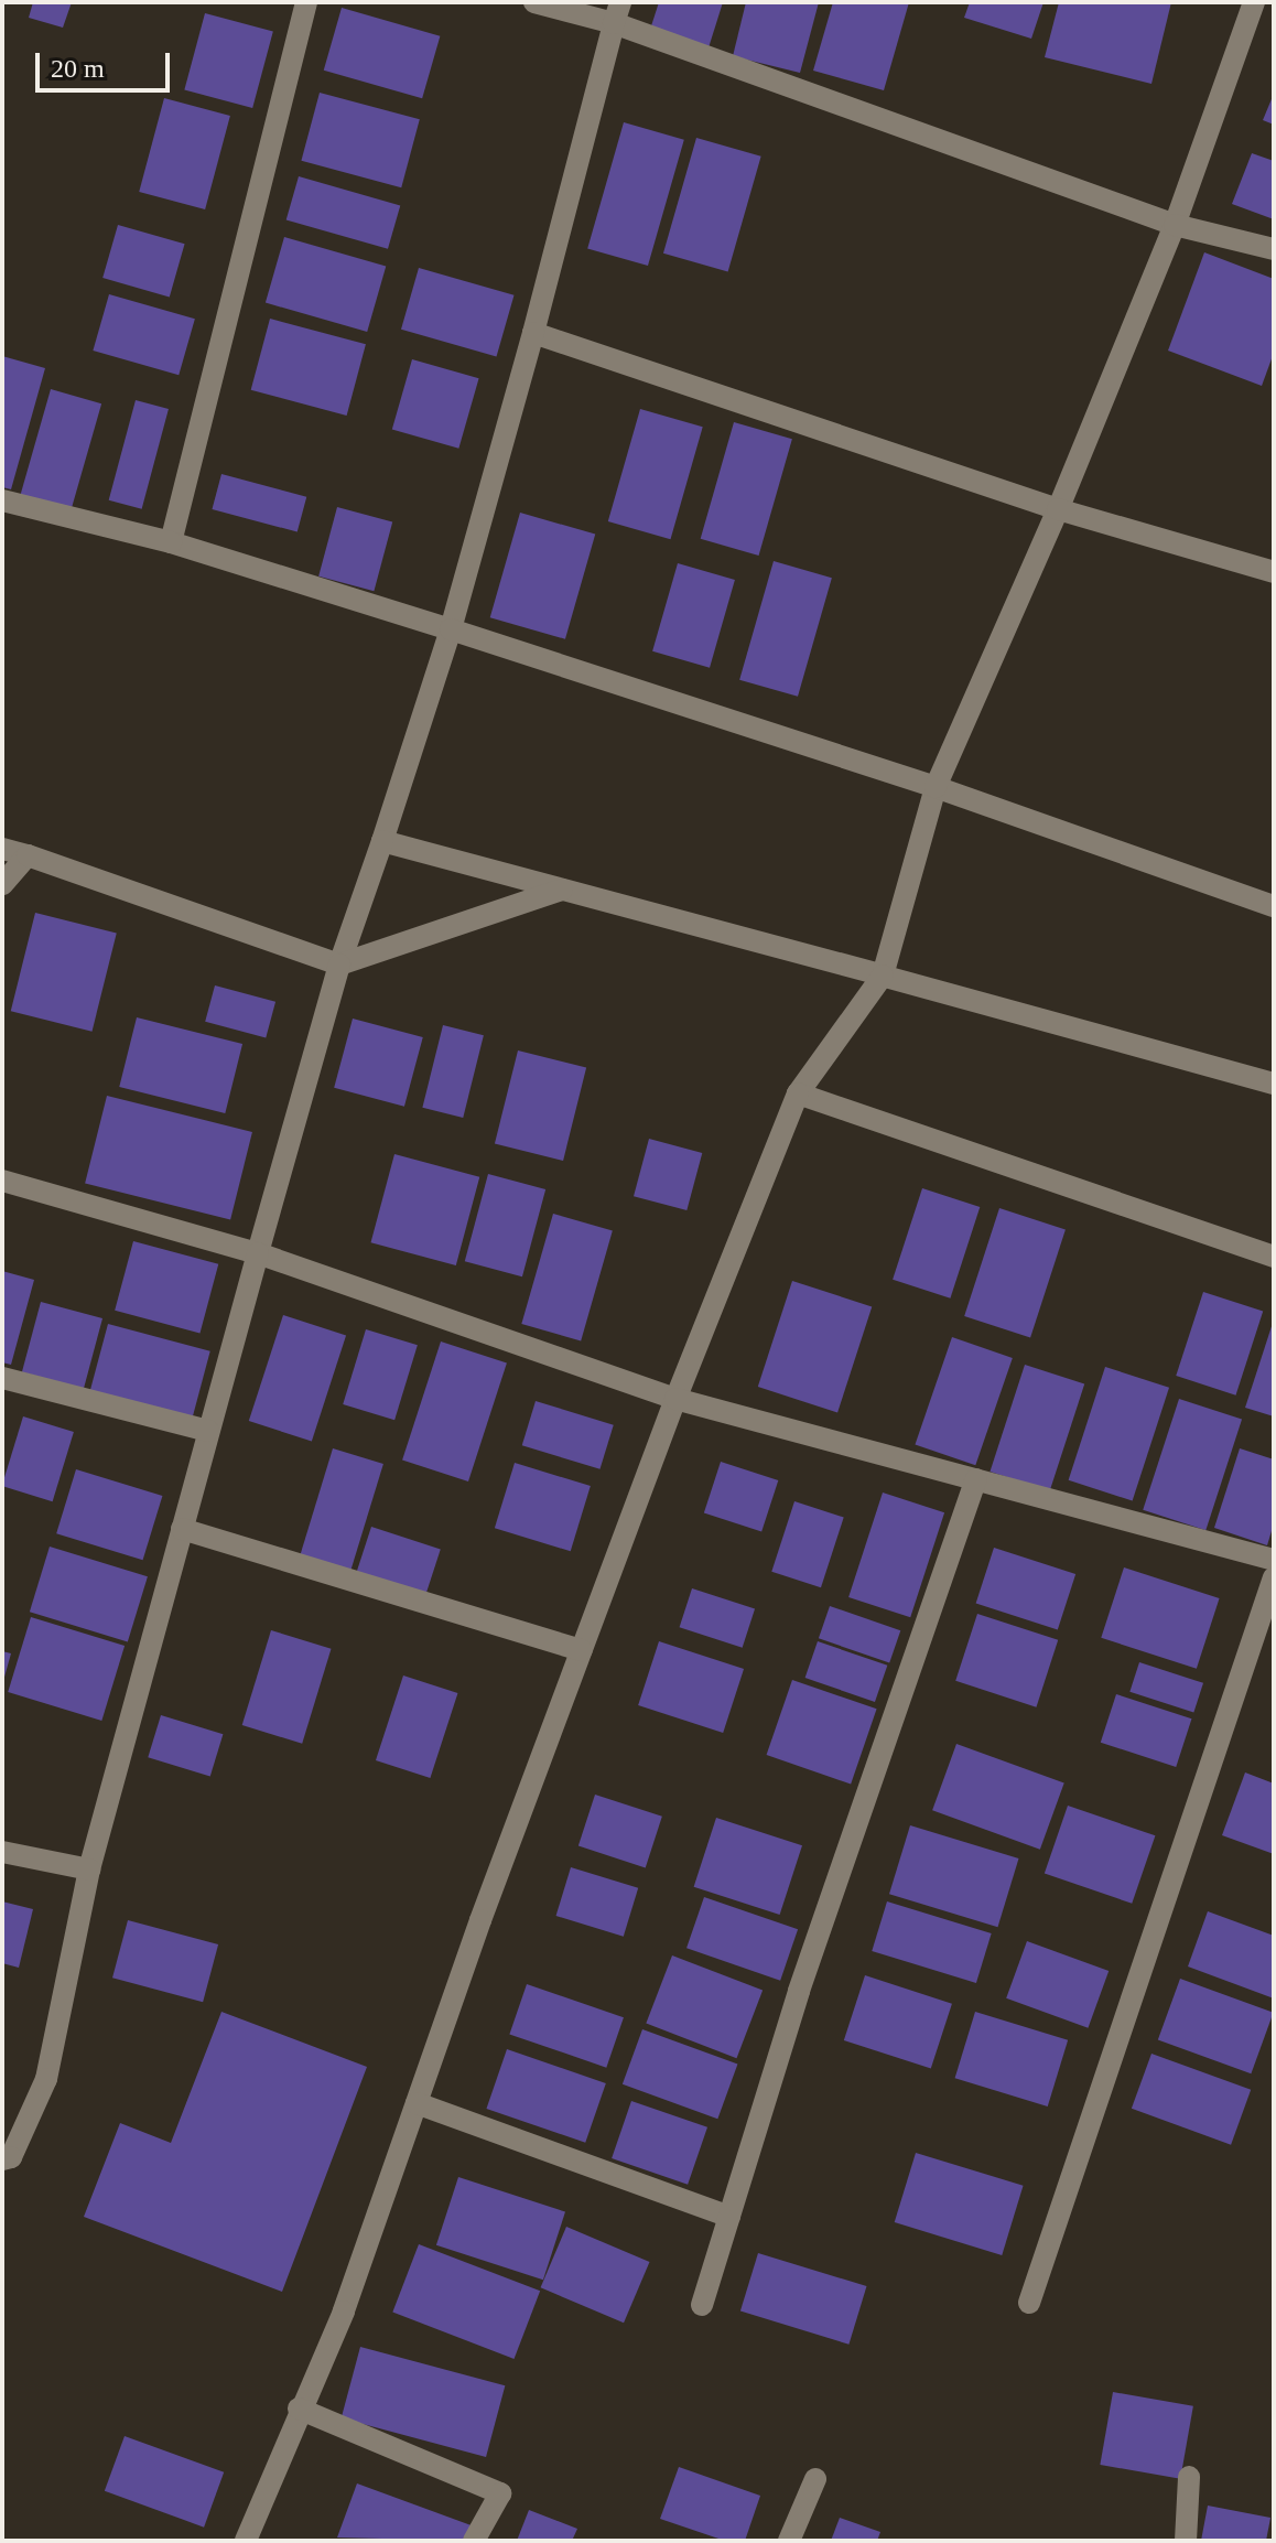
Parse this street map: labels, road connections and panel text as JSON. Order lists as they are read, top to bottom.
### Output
{
  "scale_bar": "20 m"
}
